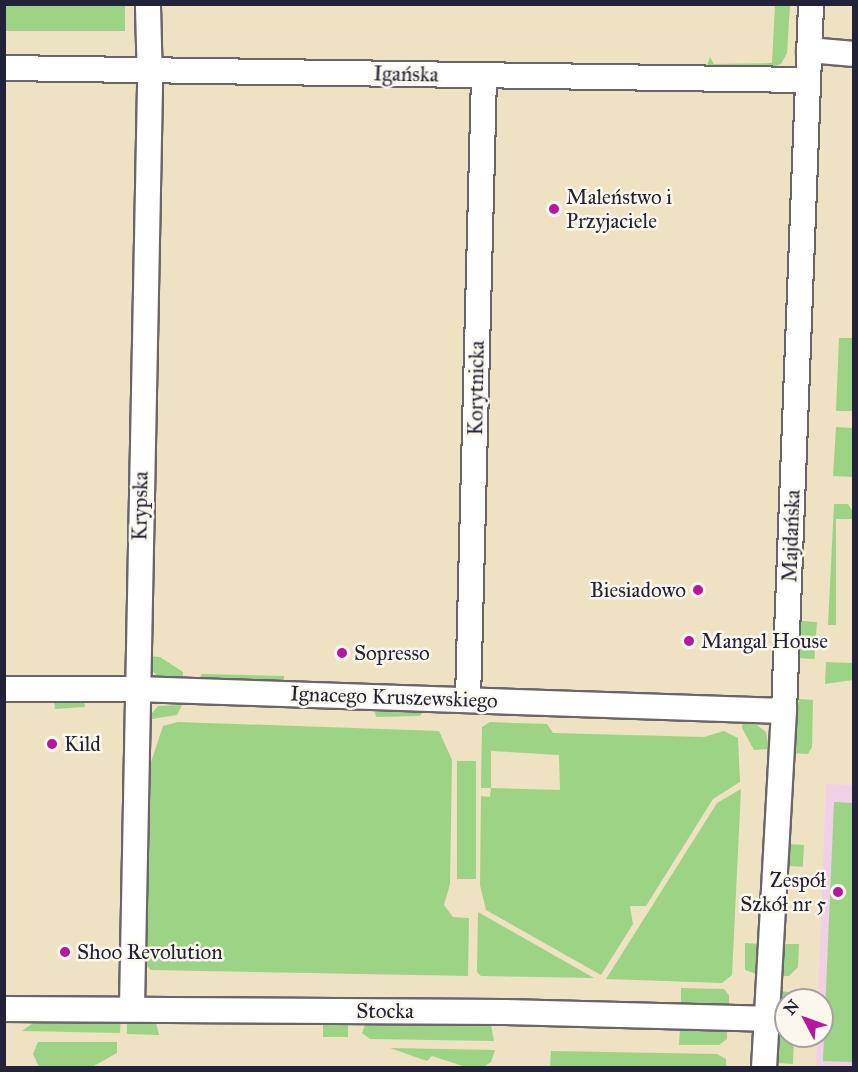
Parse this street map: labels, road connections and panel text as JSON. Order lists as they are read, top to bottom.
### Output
{
  "streets": {
    "street": [
      "Igańska",
      "Korytnicka",
      "Krypska",
      "Majdańska",
      "Ignacego Kruszewskiego",
      "Stocka"
    ]
  },
  "crossings": [
    ["Igańska", "Korytnicka"],
    ["Igańska", "Krypska"],
    ["Igańska", "Majdańska"],
    ["Korytnicka", "Ignacego Kruszewskiego"],
    ["Krypska", "Ignacego Kruszewskiego"],
    ["Krypska", "Stocka"],
    ["Majdańska", "Ignacego Kruszewskiego"],
    ["Majdańska", "Stocka"]
  ],
  "places": [
    "Maleństwo i Przyjaciele",
    "Biesiadowo",
    "Mangal House",
    "Sopresso",
    "Kild",
    "Zespół Szkół nr 5",
    "Shoo Revolution"
  ],
  "north": "top left"
}
